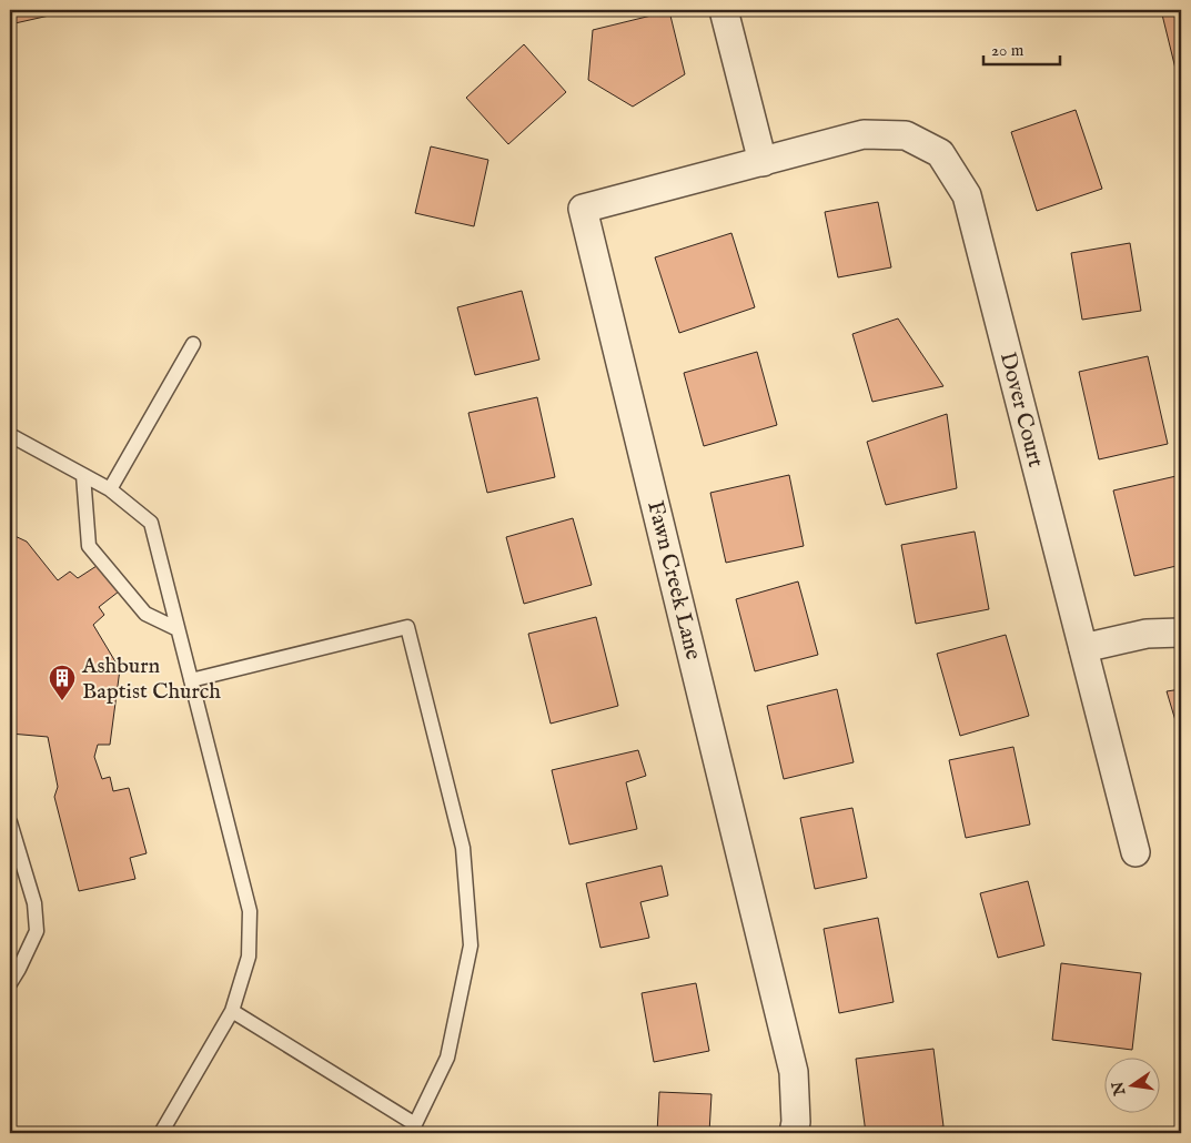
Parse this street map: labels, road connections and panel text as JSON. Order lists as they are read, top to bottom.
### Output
{
  "streets": {
    "street": ["Dover Court", "Fawn Creek Lane"]
  },
  "crossings": [
    ["Dover Court", "Fawn Creek Lane"]
  ],
  "places": {
    "building": ["Ashburn Baptist Church"]
  },
  "scale_bar": "20 m",
  "north": "left"
}
